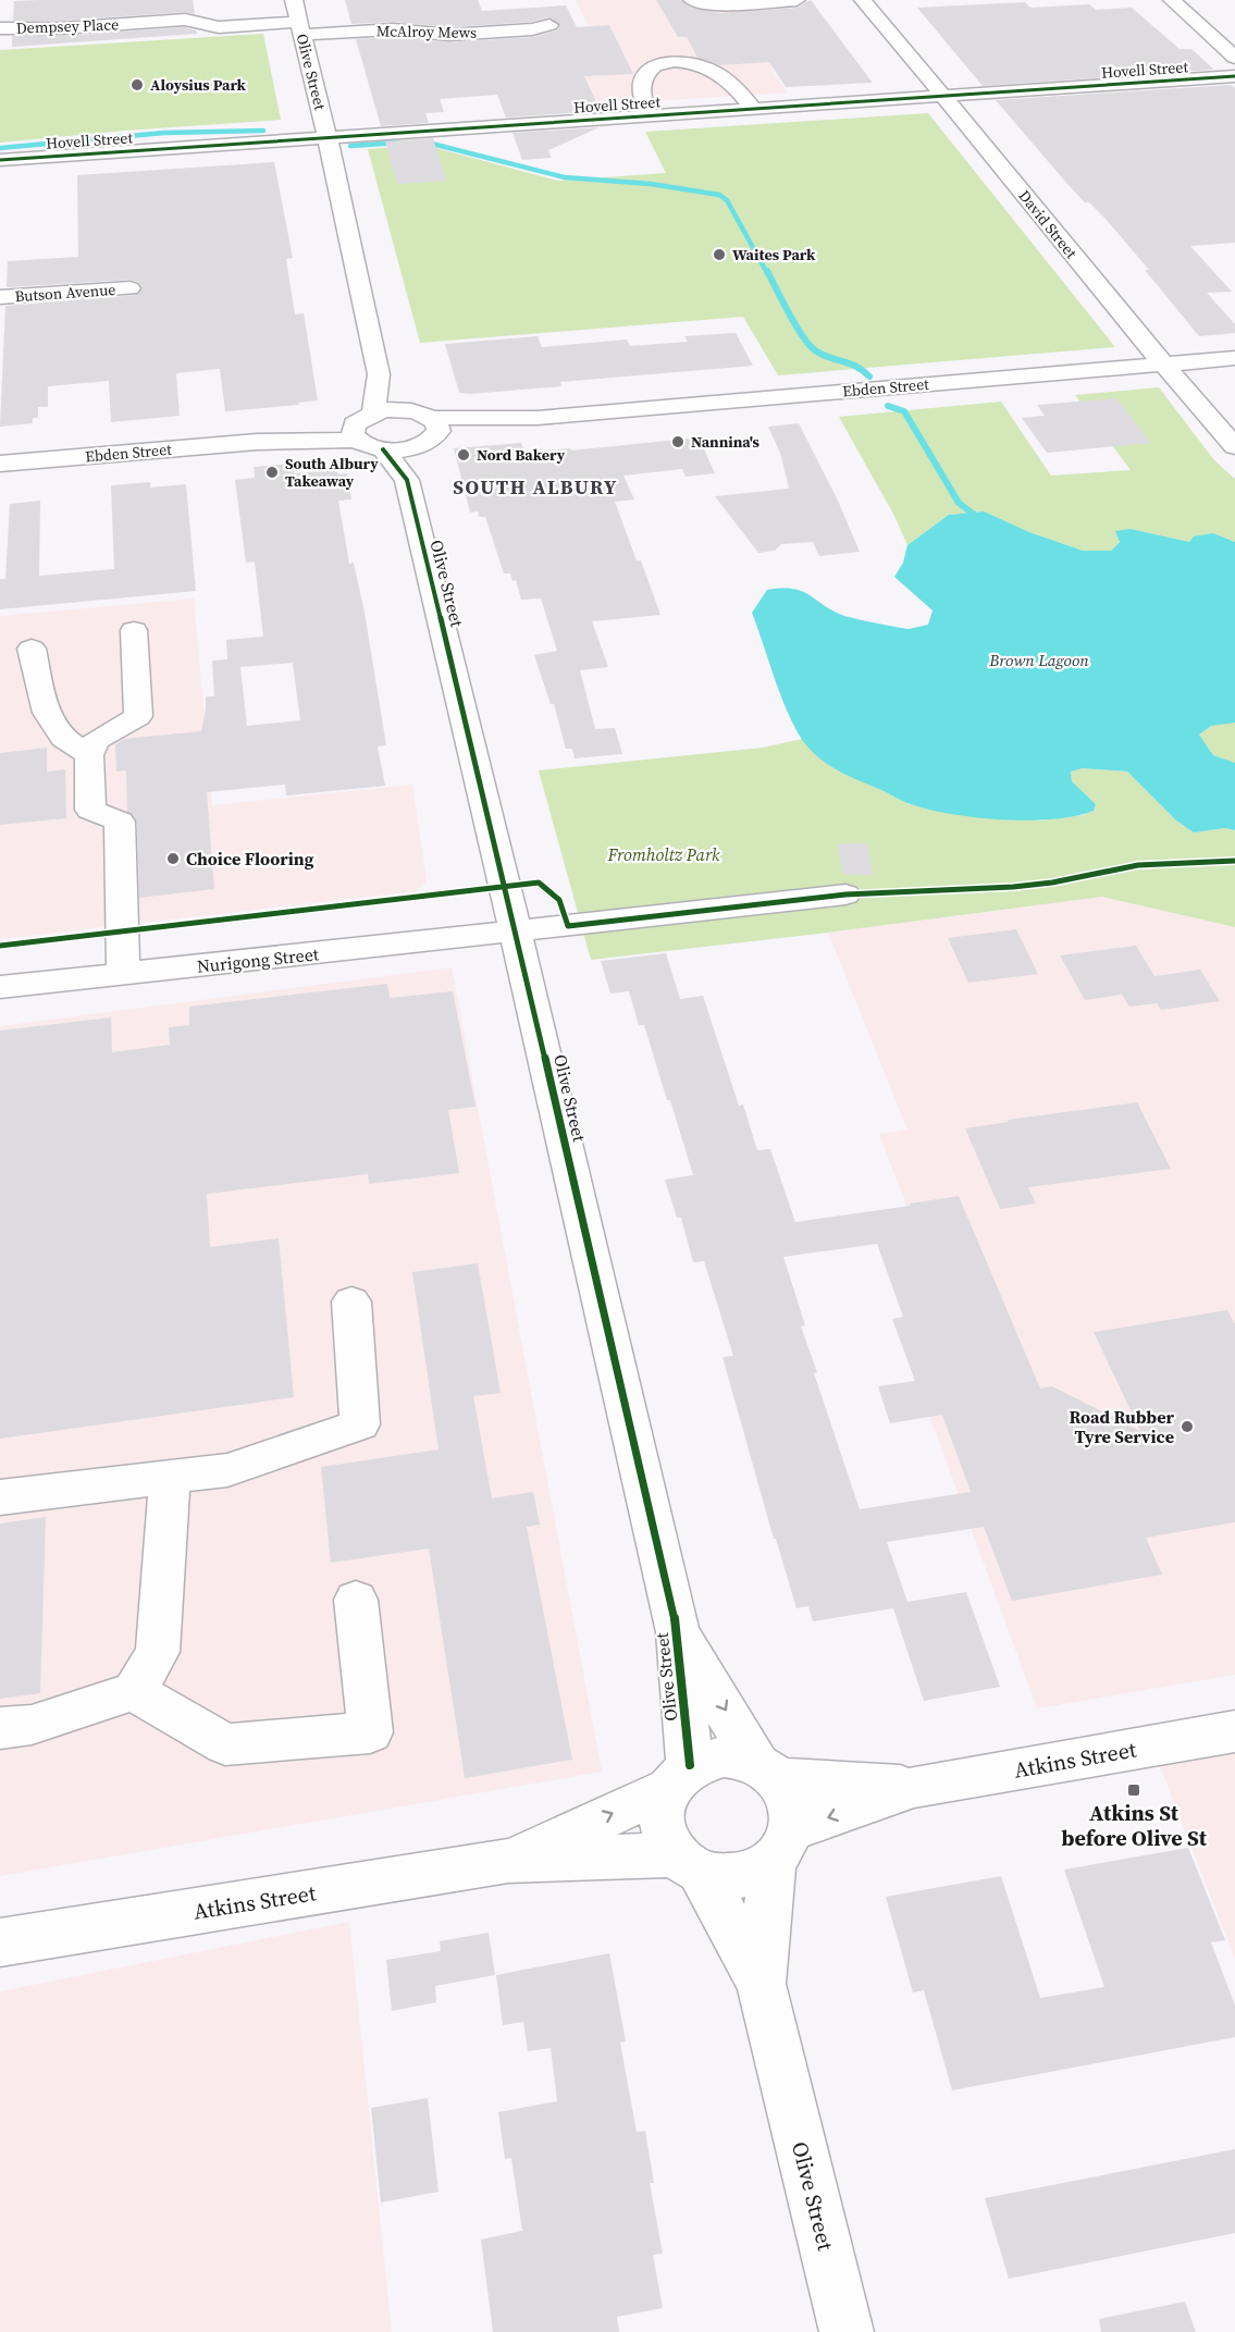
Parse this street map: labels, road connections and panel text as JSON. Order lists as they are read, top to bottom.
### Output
{
  "streets": {
    "street": [
      "Dempsey Place",
      "McAlroy Mews",
      "Hovell Street",
      "Olive Street",
      "David Street",
      "Butson Avenue",
      "Ebden Street",
      "Nurigong Street",
      "Atkins Street"
    ]
  },
  "crossings": [
    ["Dempsey Place", "McAlroy Mews"],
    ["Dempsey Place", "Olive Street"],
    ["McAlroy Mews", "Olive Street"],
    ["Hovell Street", "Olive Street"],
    ["Hovell Street", "David Street"],
    ["Olive Street", "Ebden Street"],
    ["Olive Street", "Nurigong Street"],
    ["Olive Street", "Atkins Street"],
    ["David Street", "Ebden Street"]
  ],
  "districts": ["SOUTH ALBURY"],
  "water": ["Brown Lagoon"],
  "parks": ["Fromholtz Park"],
  "places": {
    "other": [
      "Aloysius Park",
      "Waites Park",
      "Nannina's",
      "Nord Bakery",
      "South Albury Takeaway",
      "Choice Flooring",
      "Road Rubber Tyre Service"
    ],
    "transit": ["Atkins St before Olive St"]
  }
}
